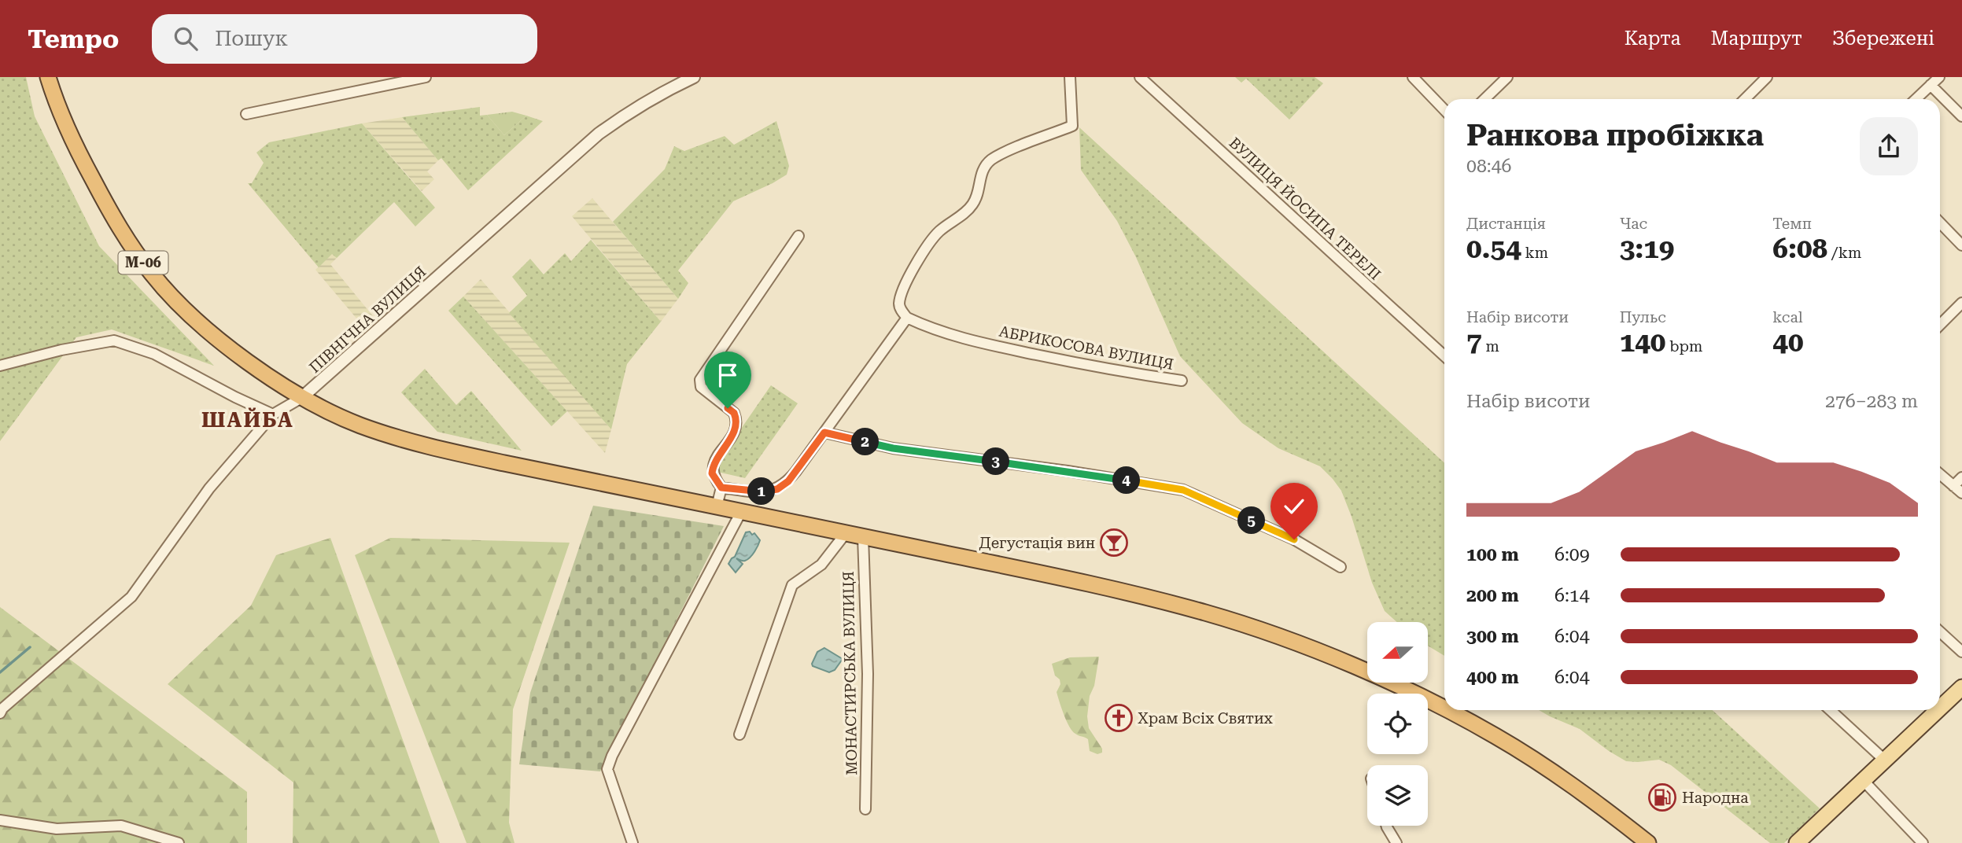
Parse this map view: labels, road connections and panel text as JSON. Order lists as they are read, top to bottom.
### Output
{
  "streets": {
    "highway": ["М-06"],
    "street": [
      "ВУЛИЦЯ ЙОСИПА ТЕРЕЛІ",
      "ПІВНІЧНА ВУЛИЦЯ",
      "АБРИКОСОВА ВУЛИЦЯ",
      "МОНАСТИРСЬКА ВУЛИЦЯ"
    ]
  },
  "crossings": [
    ["М-06", "ПІВНІЧНА ВУЛИЦЯ"],
    ["М-06", "МОНАСТИРСЬКА ВУЛИЦЯ"]
  ],
  "districts": ["ШАЙБА"],
  "places": {
    "bar": ["Дегустація вин"],
    "church": ["Храм Всіх Святих"],
    "fuel station": ["Народна"]
  },
  "north": "left",
  "page": {
    "header": "Tempo",
    "search": "Пошук",
    "nav": ["Карта", "Маршрут", "Збережені"],
    "heading": ["Ранкова пробіжка", "08:46"],
    "stats": [
      ["Дистанція", "0.54 km"],
      ["Час", "3:19"],
      ["Темп", "6:08 /km"],
      ["Набір висоти", "7 m"],
      ["Пульс", "140 bpm"],
      ["kcal", "40"]
    ],
    "chart": ["Набір висоти", "276–283 m"],
    "pins": [
      "2",
      "3",
      "4",
      "1",
      "5"
    ],
    "list": [
      {
        "name": "100 m",
        "note": "6:09"
      },
      {
        "name": "200 m",
        "note": "6:14"
      },
      {
        "name": "300 m",
        "note": "6:04"
      },
      {
        "name": "400 m",
        "note": "6:04"
      }
    ]
  }
}
